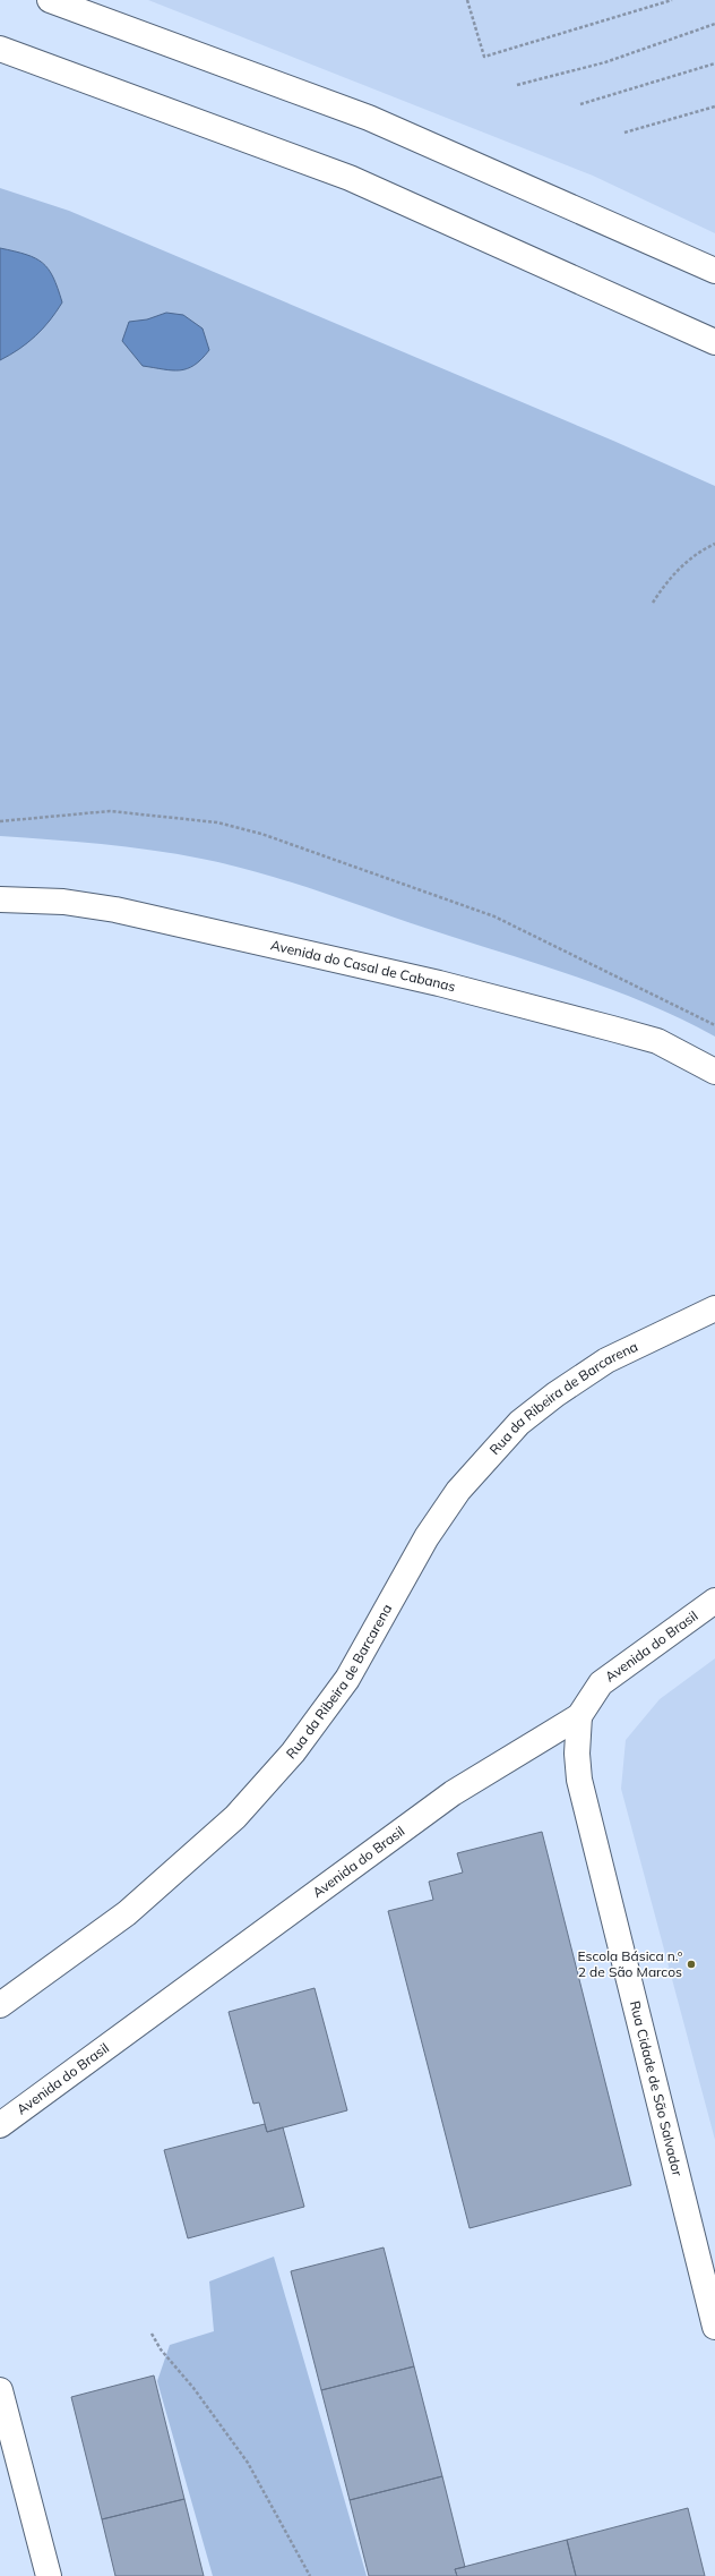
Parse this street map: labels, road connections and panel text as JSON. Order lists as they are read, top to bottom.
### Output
{
  "streets": {
    "street": [
      "Avenida do Casal de Cabanas",
      "Rua da Ribeira de Barcarena",
      "Avenida do Brasil",
      "Rua Cidade de São Salvador"
    ]
  },
  "crossings": [
    ["Avenida do Brasil", "Rua Cidade de São Salvador"]
  ],
  "places": ["Escola Básica n.º 2 de São Marcos"]
}
